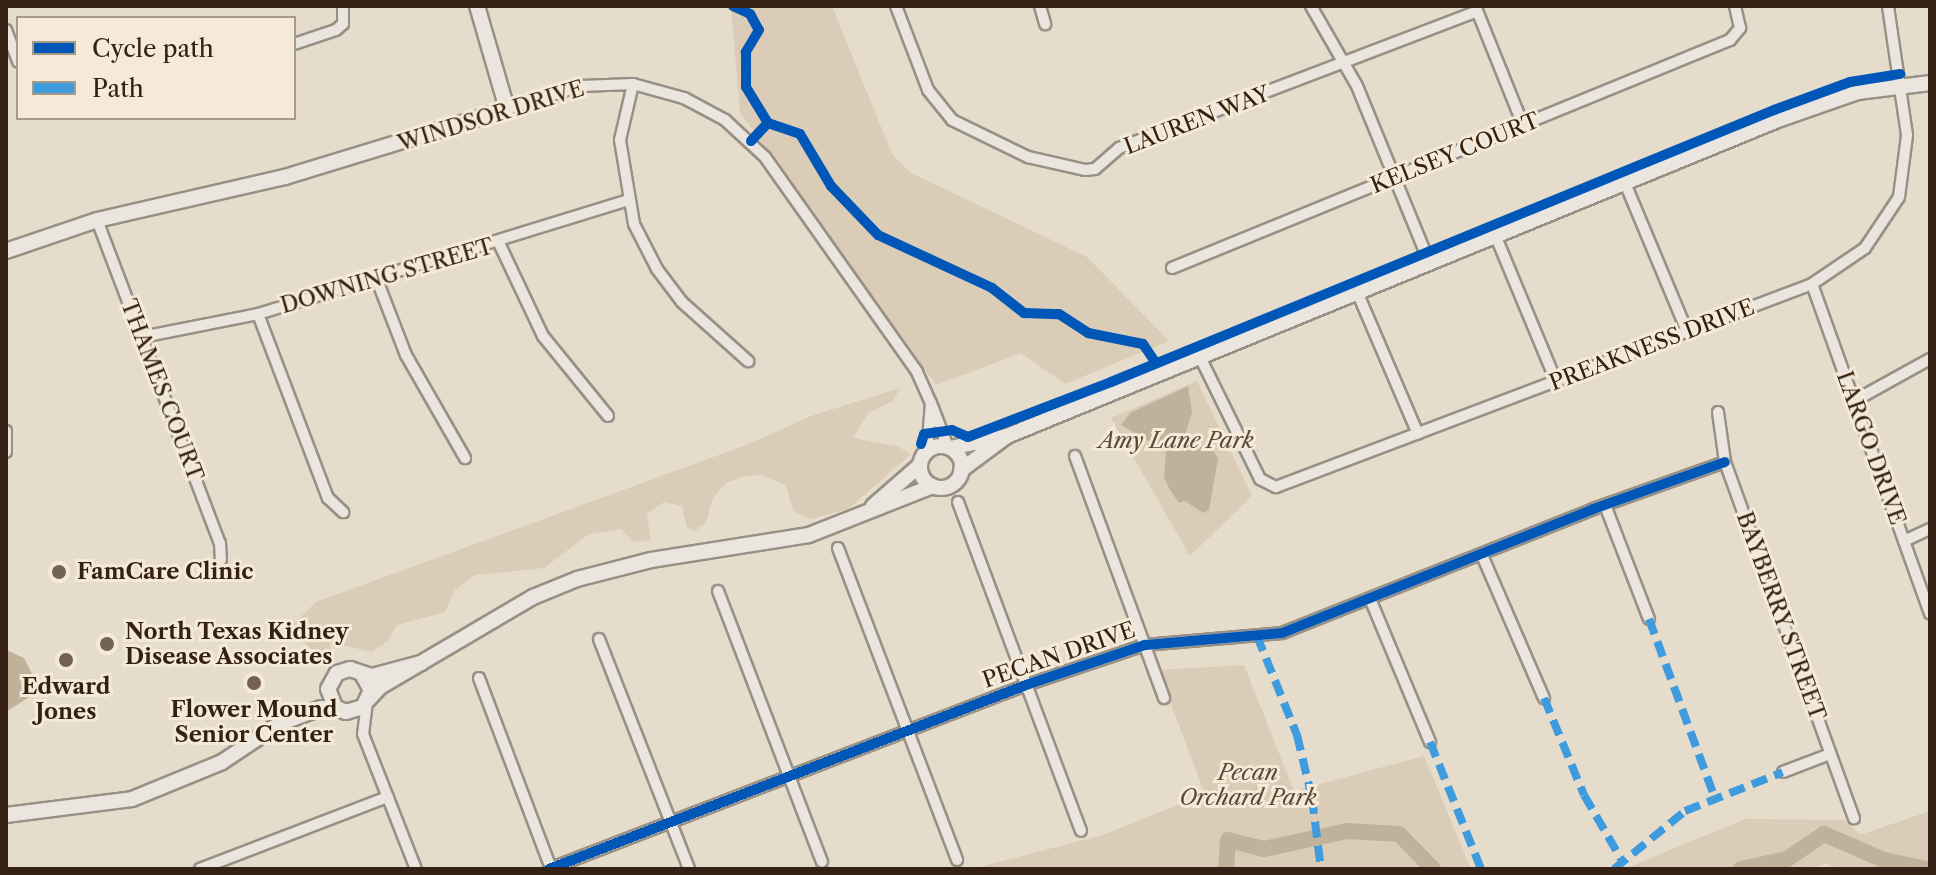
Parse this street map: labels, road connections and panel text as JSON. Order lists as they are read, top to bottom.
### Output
{
  "streets": {
    "street": [
      "WINDSOR DRIVE",
      "LAUREN WAY",
      "KELSEY COURT",
      "DOWNING STREET",
      "PREAKNESS DRIVE",
      "THAMES COURT",
      "LARGO DRIVE",
      "BAYBERRY STREET",
      "PECAN DRIVE"
    ]
  },
  "crossings": [
    ["WINDSOR DRIVE", "THAMES COURT"],
    ["DOWNING STREET", "THAMES COURT"],
    ["PREAKNESS DRIVE", "LARGO DRIVE"],
    ["BAYBERRY STREET", "PECAN DRIVE"]
  ],
  "parks": ["Amy Lane Park", "Pecan Orchard Park"],
  "places": [
    "FamCare Clinic",
    "North Texas Kidney Disease Associates",
    "Edward Jones",
    "Flower Mound Senior Center"
  ],
  "legend": ["Cycle path", "Path"]
}
